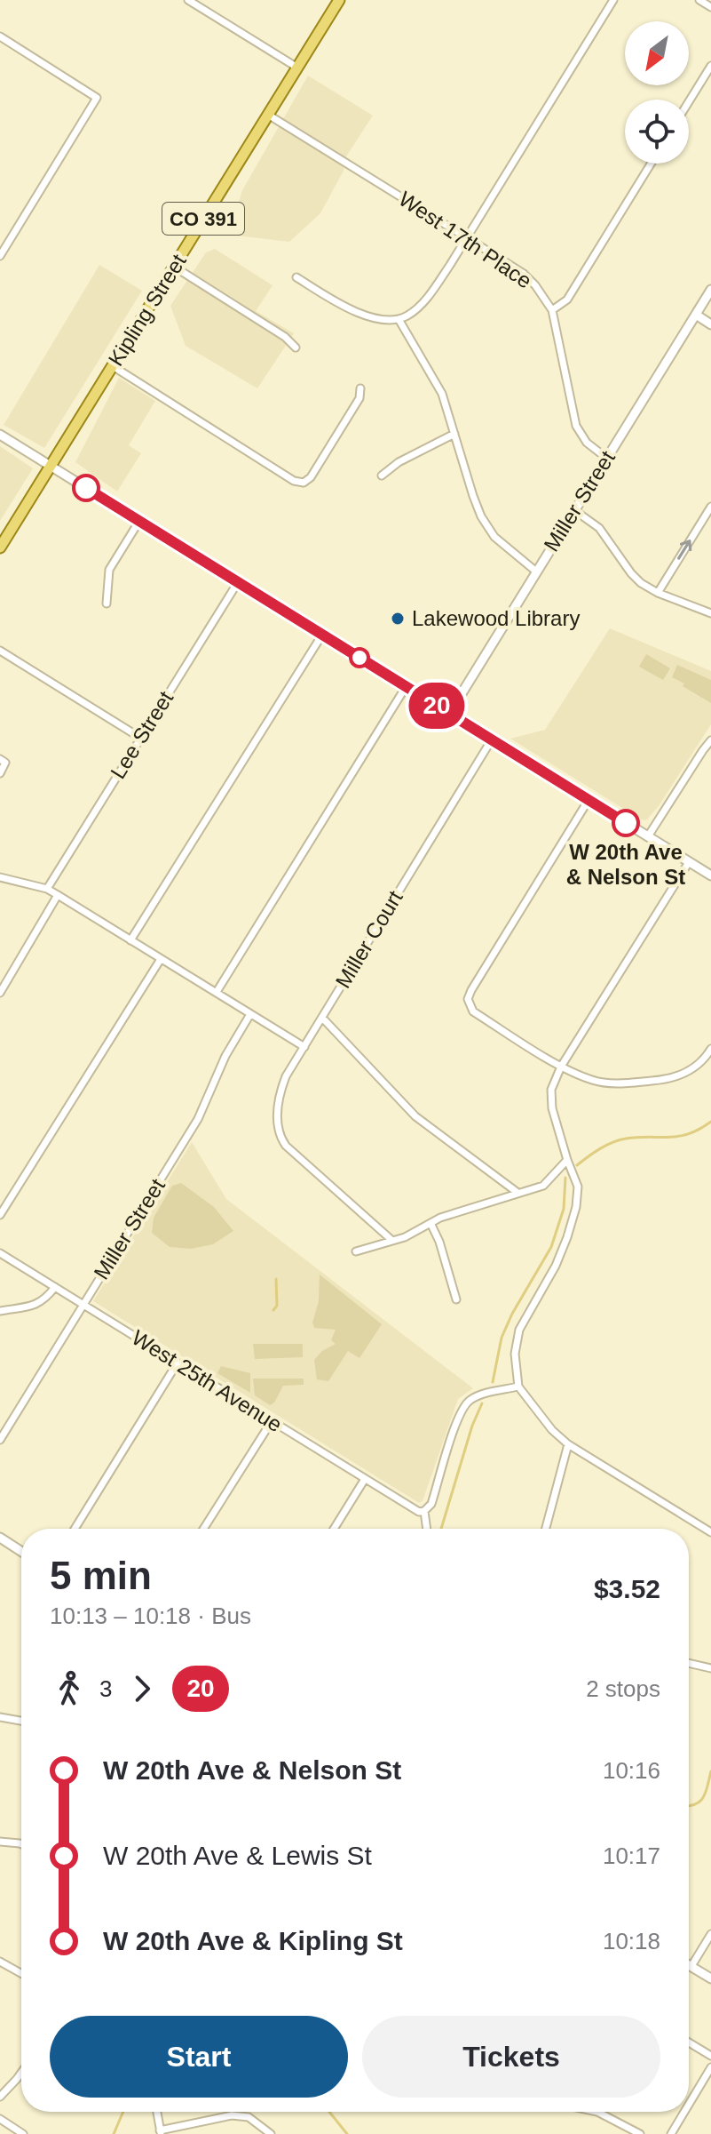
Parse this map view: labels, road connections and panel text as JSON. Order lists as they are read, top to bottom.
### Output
{
  "streets": {
    "main road": ["CO 391", "Kipling Street"],
    "street": [
      "West 17th Place",
      "Miller Street",
      "Lee Street",
      "Miller Court",
      "West 25th Avenue"
    ]
  },
  "crossings": [
    ["West 17th Place", "Kipling Street"],
    ["West 17th Place", "Miller Street"],
    ["Miller Street", "West 25th Avenue"]
  ],
  "places": ["Lakewood Library", "W 20th Ave & Nelson St"],
  "lines": ["bus line 20"],
  "north": "bottom left",
  "page": {
    "on_map": "20",
    "heading": ["5 min", "10:13 – 10:18 · Bus", "$3.52"],
    "legs": ["3", "20", "2 stops"],
    "list": [
      {
        "name": "W 20th Ave & Nelson St",
        "value": "10:16"
      },
      {
        "name": "W 20th Ave & Lewis St",
        "value": "10:17"
      },
      {
        "name": "W 20th Ave & Kipling St",
        "value": "10:18"
      }
    ],
    "buttons": ["Start", "Tickets"]
  }
}
